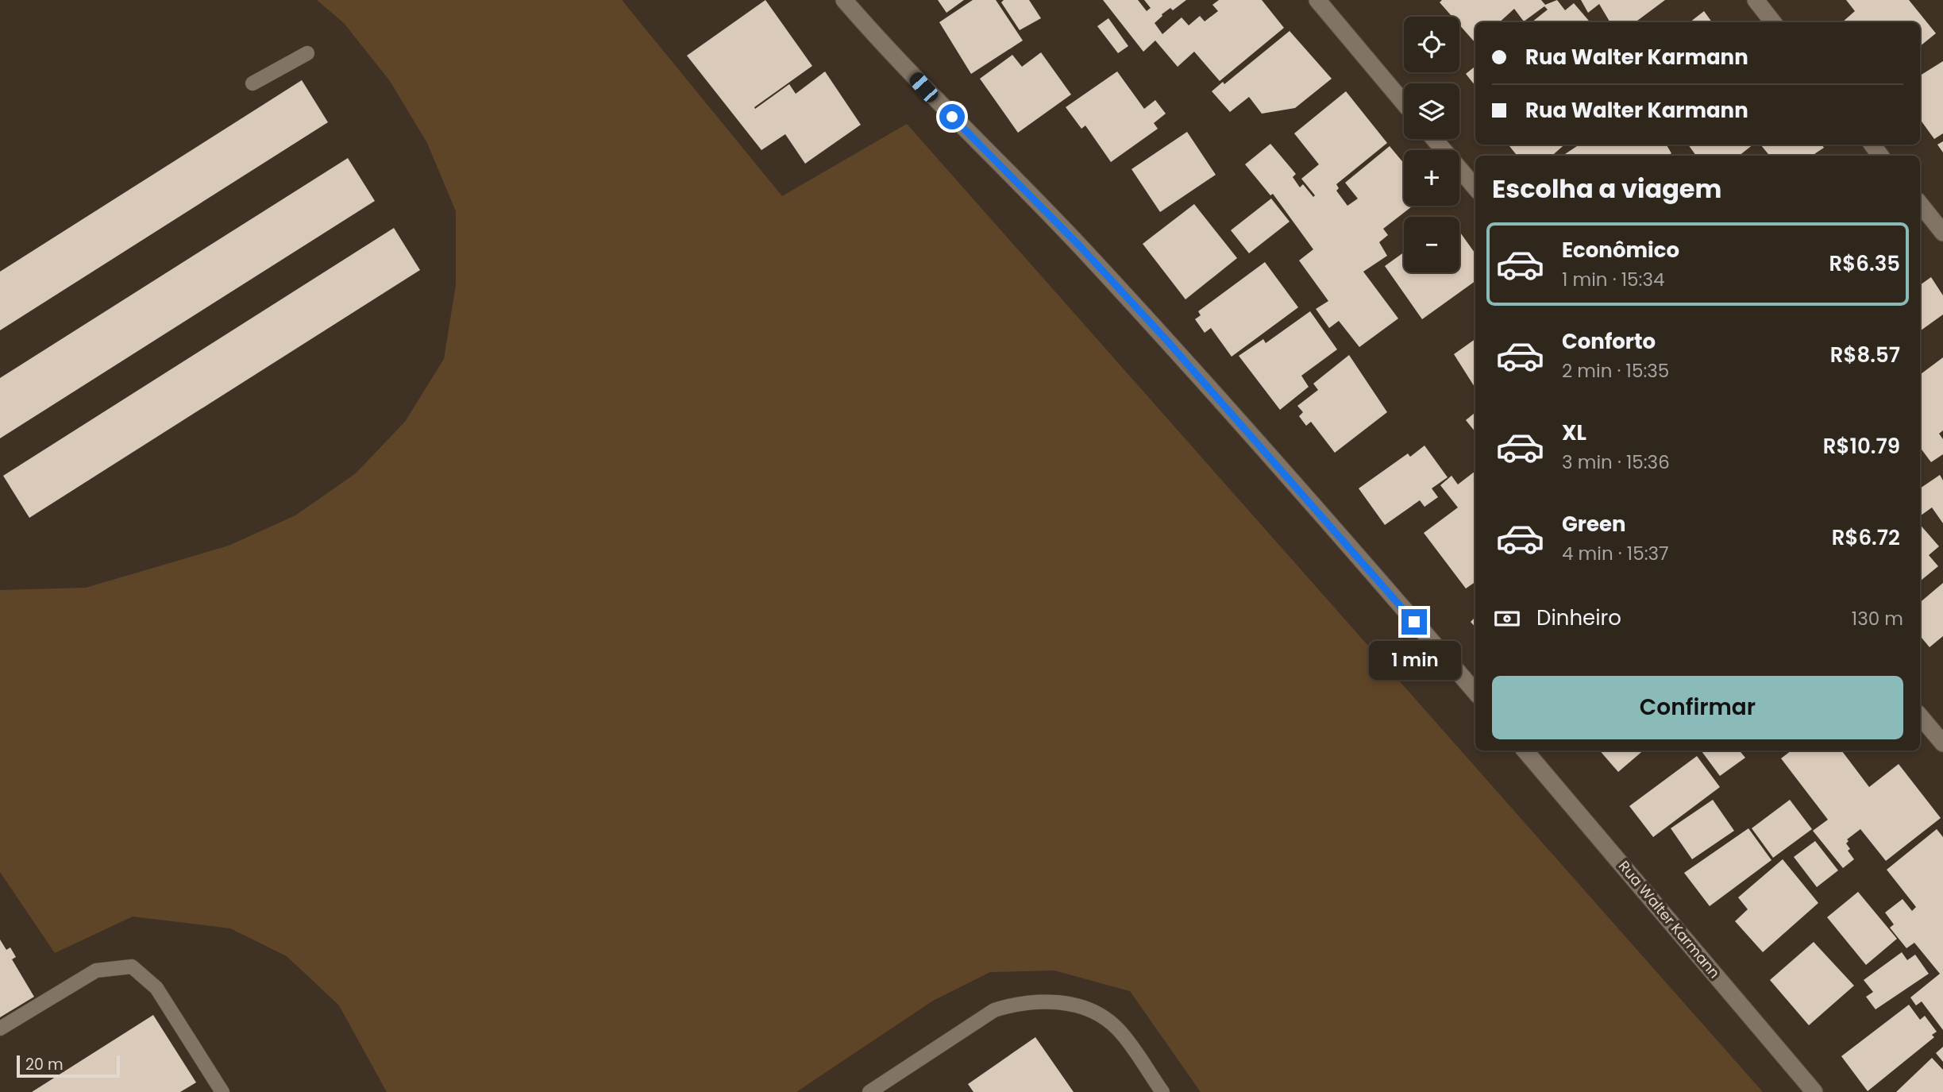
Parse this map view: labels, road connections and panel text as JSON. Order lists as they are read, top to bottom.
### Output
{
  "streets": {
    "street": ["Rua Walter Karmann"]
  },
  "scale_bar": "20 m",
  "page": {
    "map_buttons": ["+", "−"],
    "banner": ["Rua Walter Karmann", "Rua Walter Karmann"],
    "heading": "Escolha a viagem",
    "list": [
      {
        "name": "Econômico",
        "note": "1 min · 15:34",
        "value": "R$6.35"
      },
      {
        "name": "Conforto",
        "note": "2 min · 15:35",
        "value": "R$8.57"
      },
      {
        "name": "XL",
        "note": "3 min · 15:36",
        "value": "R$10.79"
      },
      {
        "name": "Green",
        "note": "4 min · 15:37",
        "value": "R$6.72"
      }
    ],
    "pay": ["Dinheiro", "130 m"],
    "bubble": "1 min",
    "buttons": "Confirmar",
    "scale": "20 m"
  }
}
